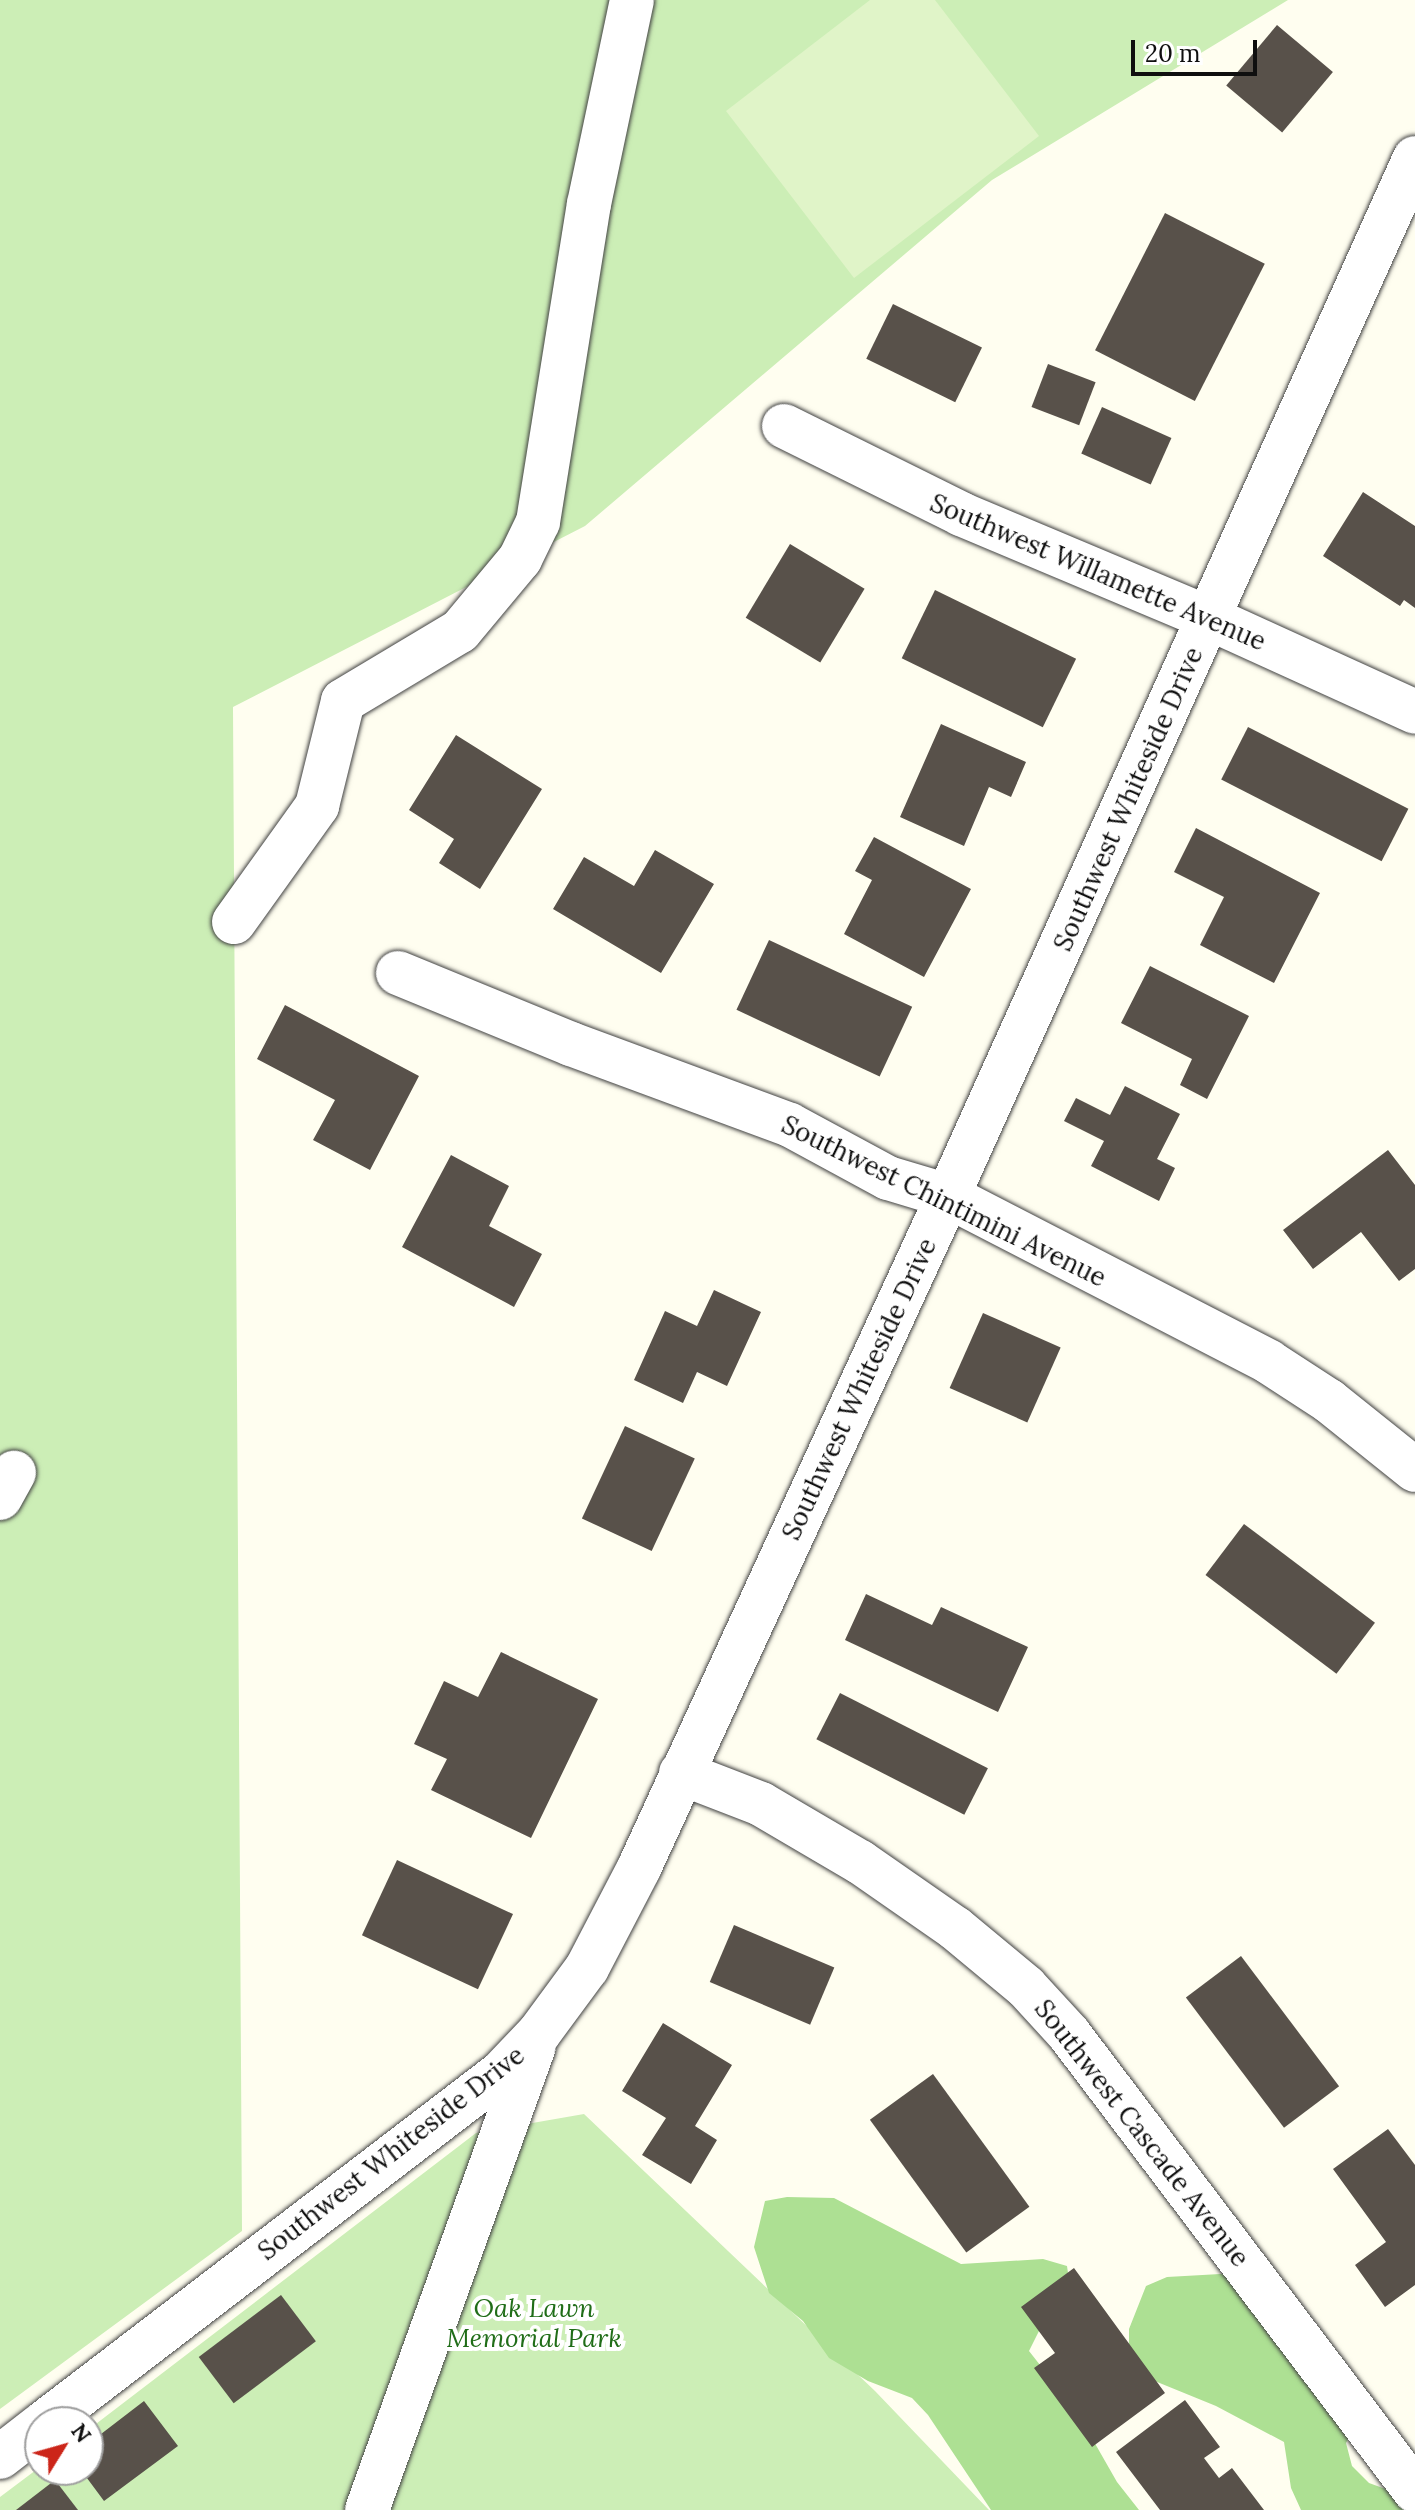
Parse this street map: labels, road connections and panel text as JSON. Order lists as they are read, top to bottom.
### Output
{
  "streets": {
    "street": [
      "Southwest Willamette Avenue",
      "Southwest Whiteside Drive",
      "Southwest Chintimini Avenue",
      "Southwest Cascade Avenue"
    ]
  },
  "crossings": [
    ["Southwest Willamette Avenue", "Southwest Whiteside Drive"],
    ["Southwest Whiteside Drive", "Southwest Chintimini Avenue"],
    ["Southwest Whiteside Drive", "Southwest Cascade Avenue"]
  ],
  "parks": ["Oak Lawn Memorial Park"],
  "scale_bar": "20 m",
  "north": "top right"
}
